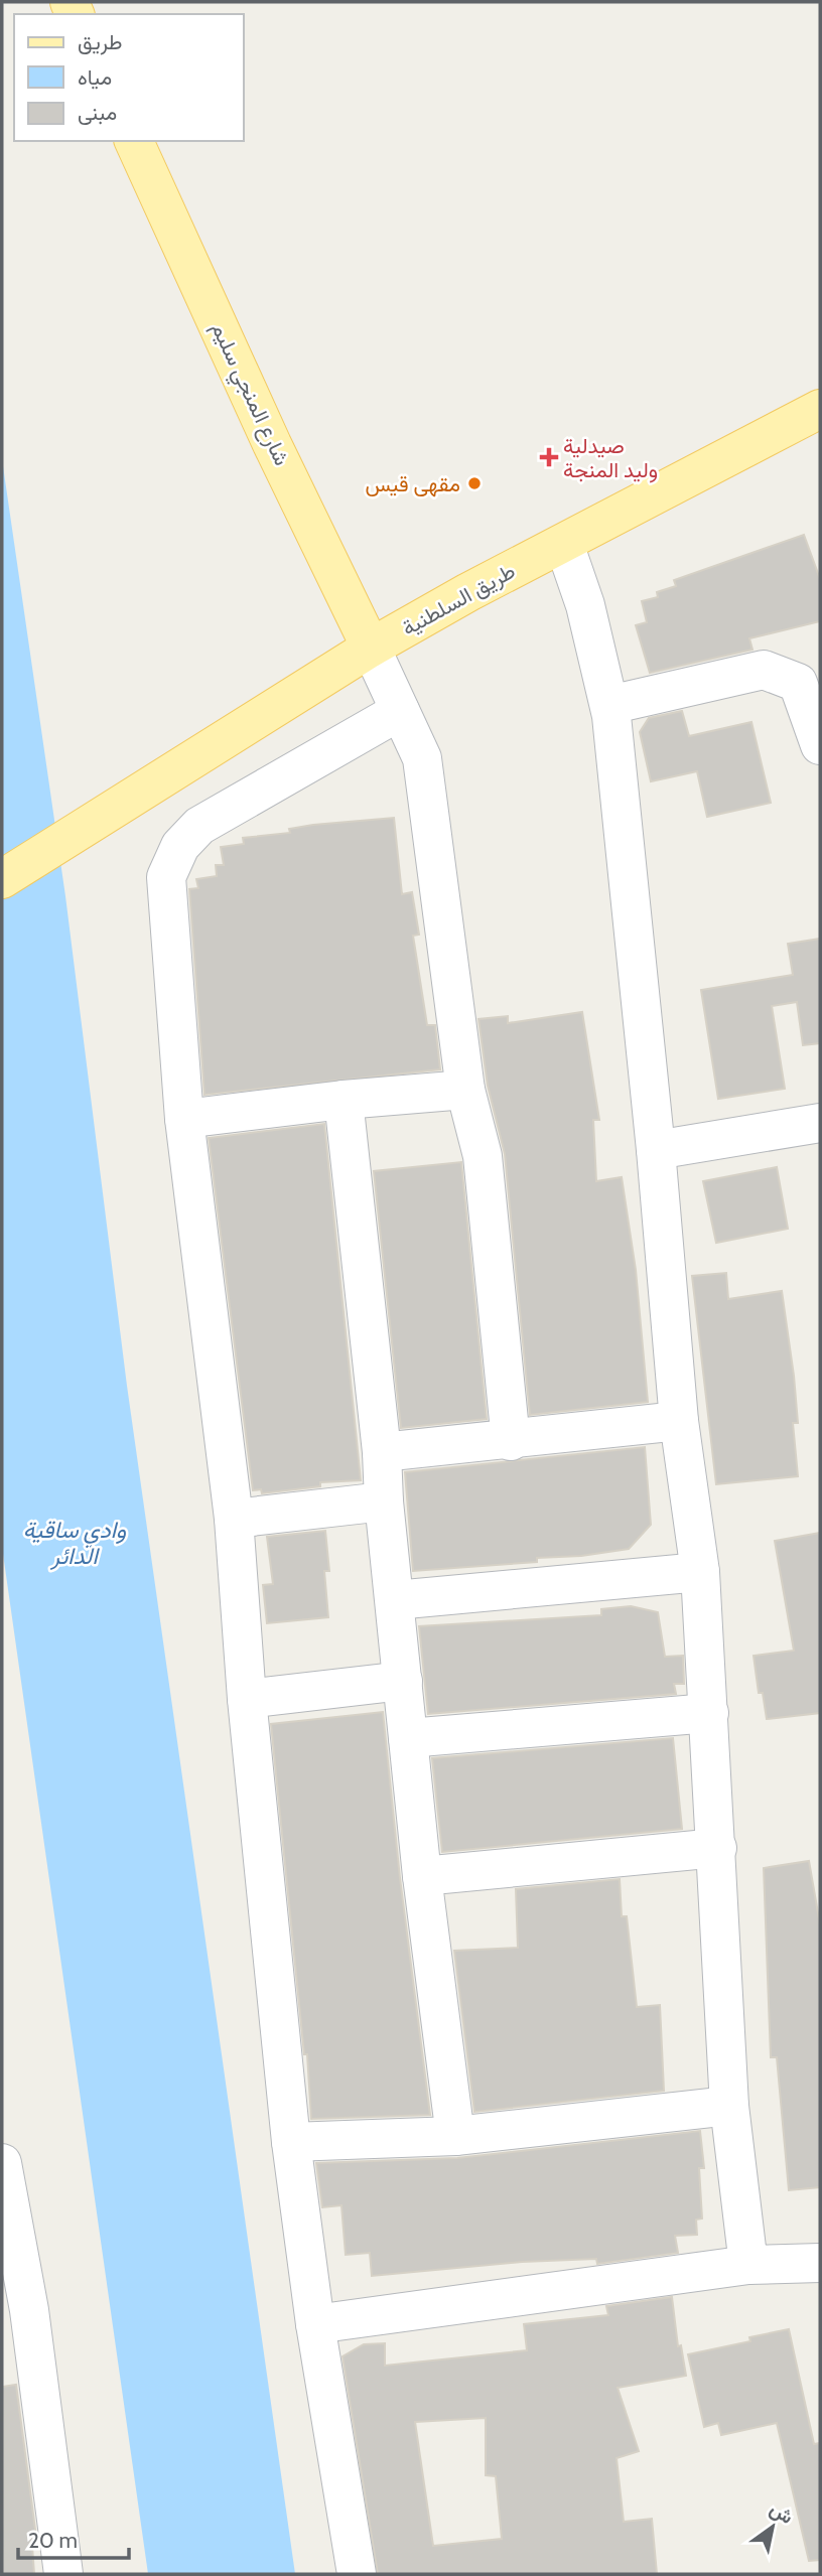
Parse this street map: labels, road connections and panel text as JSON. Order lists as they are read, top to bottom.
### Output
{
  "streets": {
    "main road": ["شارع المنجي سليم", "طريق السلطنية"]
  },
  "crossings": [
    ["شارع المنجي سليم", "طريق السلطنية"]
  ],
  "water": ["وادي ساقية الدائر"],
  "places": {
    "health": ["صيدلية وليد المنجة"],
    "other": ["مقهى قيس"]
  },
  "legend": ["طريق", "مياه", "مبنى"],
  "scale_bar": "20 m",
  "north": "top right"
}
